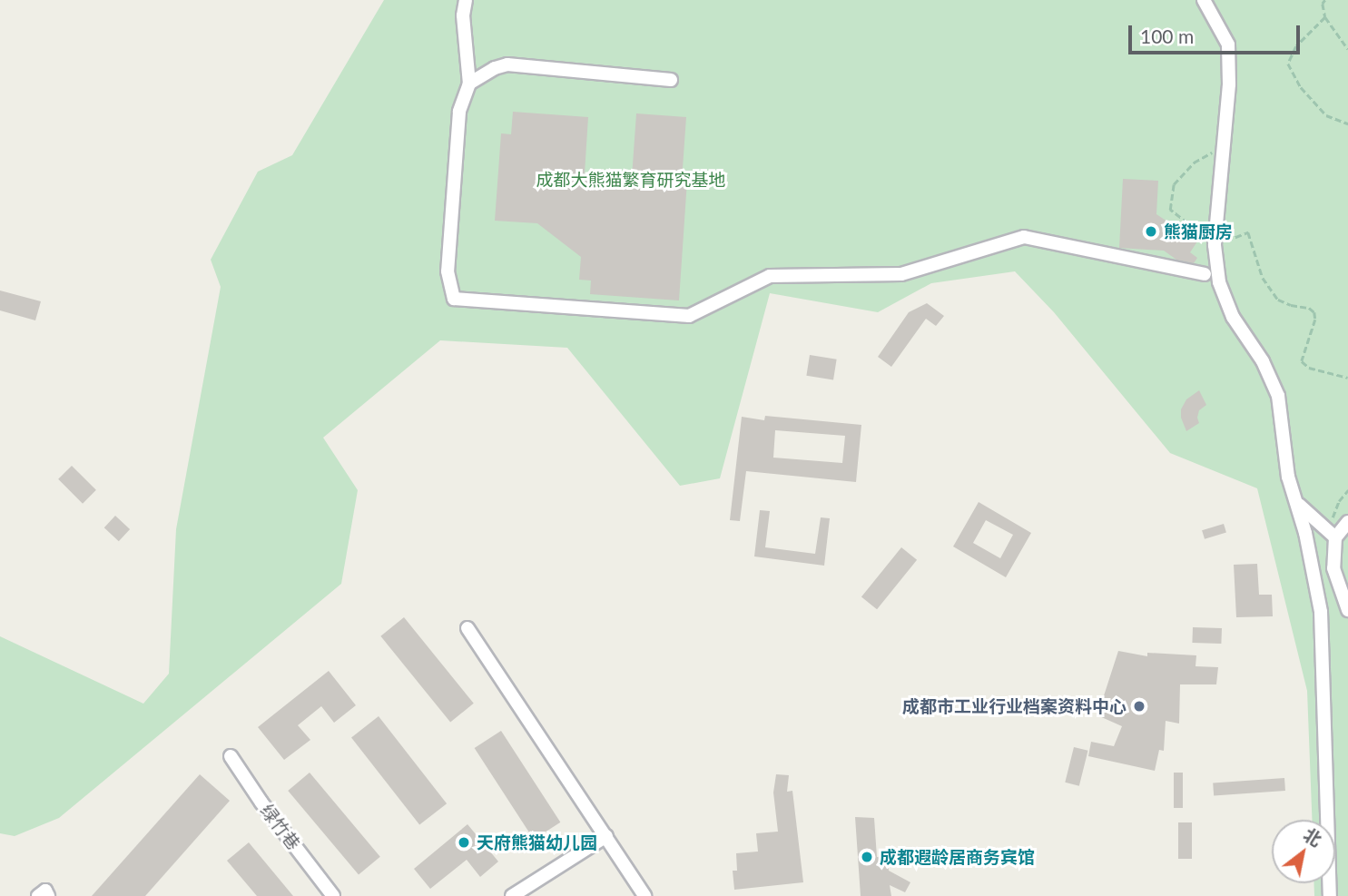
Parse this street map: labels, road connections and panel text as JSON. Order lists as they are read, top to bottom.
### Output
{
  "streets": {
    "street": ["绿竹巷"]
  },
  "parks": ["成都大熊猫繁育研究基地"],
  "places": [
    "熊猫厨房",
    "成都市工业行业档案资料中心",
    "天府熊猫幼儿园",
    "成都遐龄居商务宾馆"
  ],
  "scale_bar": "100 m",
  "north": "top right"
}
